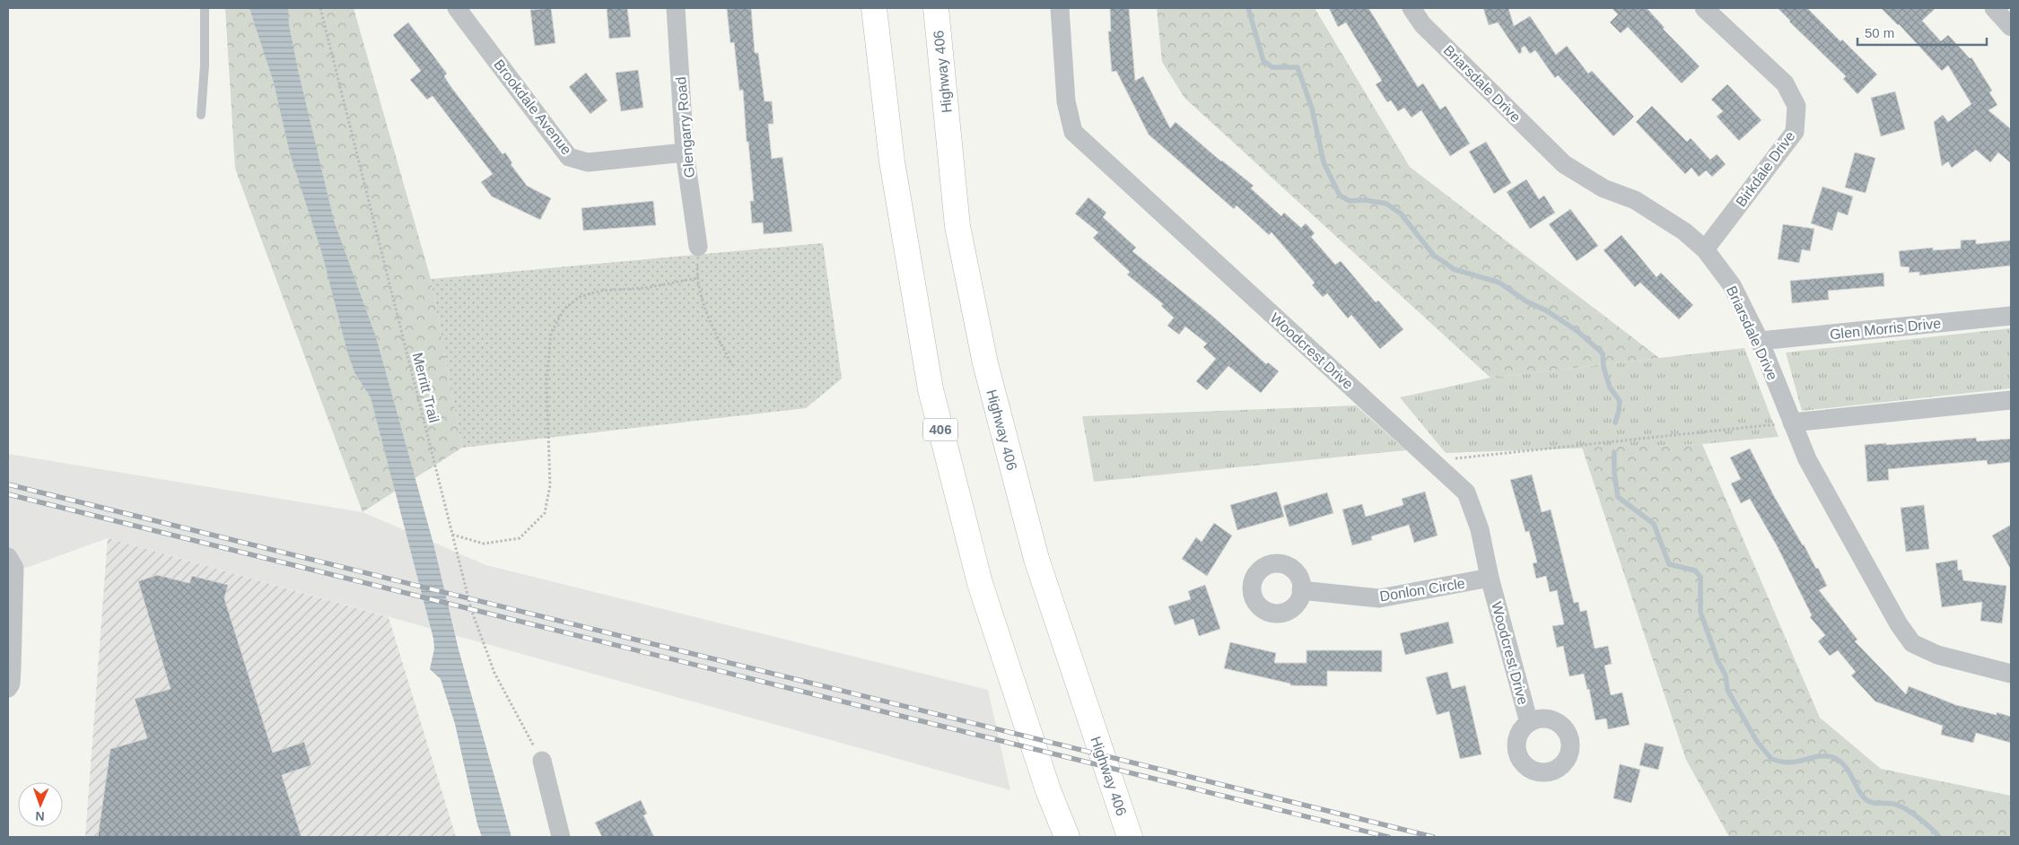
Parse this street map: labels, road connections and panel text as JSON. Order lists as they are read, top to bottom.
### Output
{
  "streets": {
    "highway": ["Highway 406", "406"],
    "street": [
      "Briarsdale Drive",
      "Brookdale Avenue",
      "Glengarry Road",
      "Birkdale Drive",
      "Glen Morris Drive",
      "Woodcrest Drive",
      "Donlon Circle"
    ],
    "path": ["Merritt Trail"]
  },
  "crossings": [
    ["Briarsdale Drive", "Birkdale Drive"],
    ["Briarsdale Drive", "Glen Morris Drive"],
    ["Brookdale Avenue", "Glengarry Road"],
    ["Woodcrest Drive", "Donlon Circle"]
  ],
  "scale_bar": "50 m",
  "north": "bottom"
}
